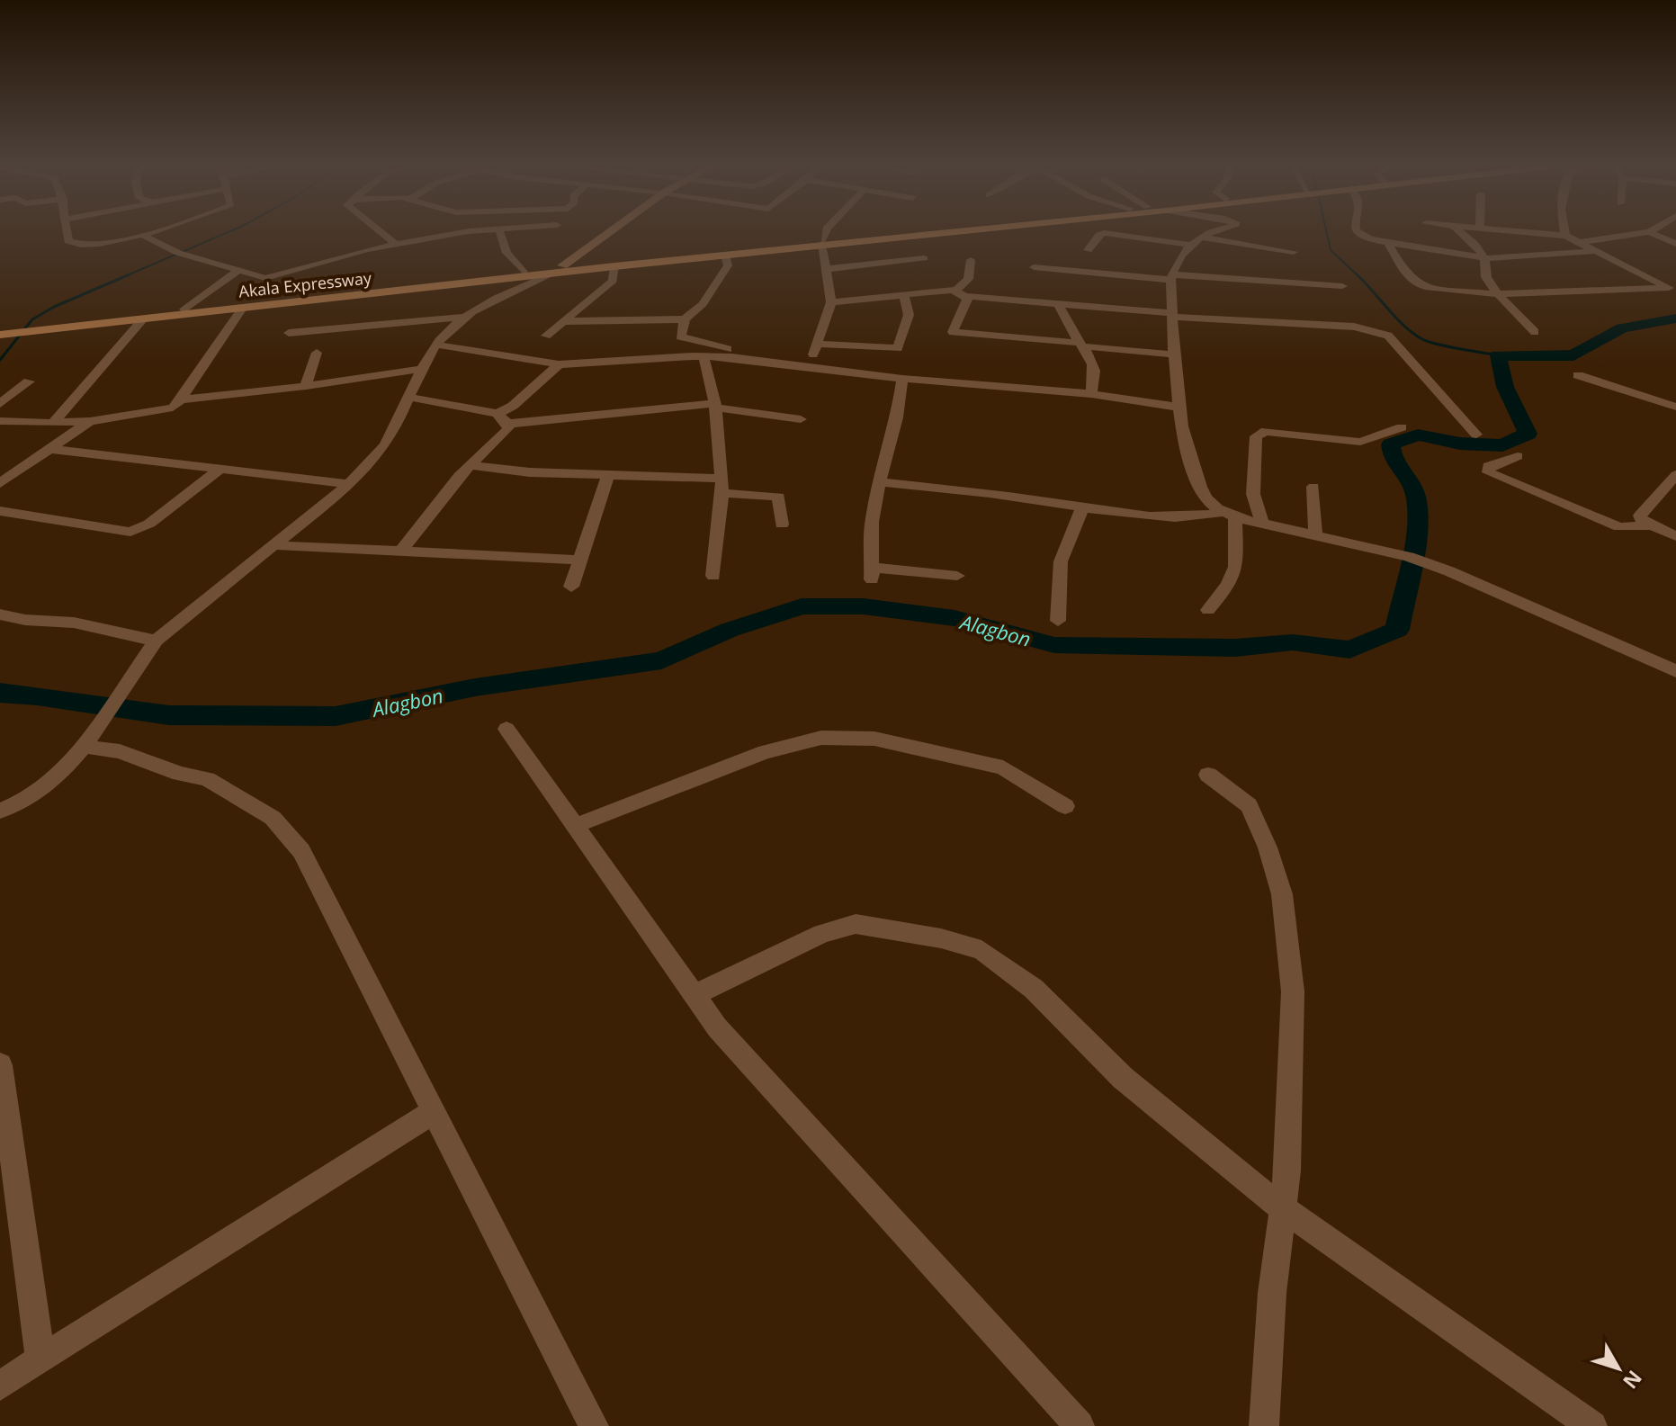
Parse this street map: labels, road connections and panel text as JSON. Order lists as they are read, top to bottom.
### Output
{
  "streets": {
    "main road": ["Akala Expressway"]
  },
  "water": ["Alagbon"],
  "north": "bottom right"
}
